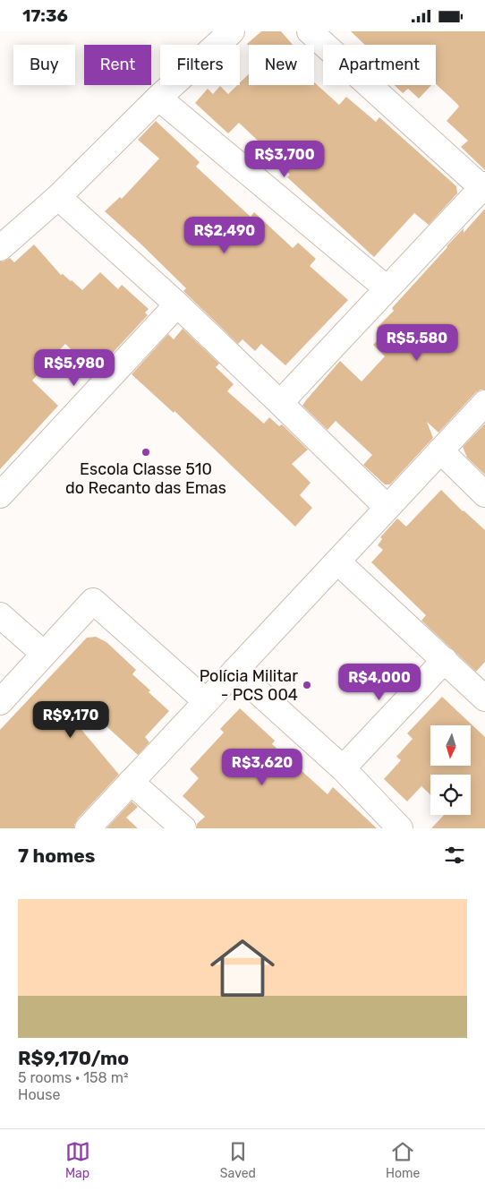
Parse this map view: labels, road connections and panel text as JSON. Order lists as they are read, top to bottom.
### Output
{
  "places": ["Escola Classe 510 do Recanto das Emas", "Polícia Militar - PCS 004"],
  "north": "bottom",
  "page": {
    "status": "17:36",
    "chip": [
      "Buy",
      "Rent",
      "Filters",
      "New",
      "Apartment"
    ],
    "price": [
      "R$3,700",
      "R$2,490",
      "R$5,580",
      "R$5,980",
      "R$4,000",
      "R$9,170",
      "R$3,620"
    ],
    "heading": "7 homes",
    "list": [
      {
        "name": "R$9,170/mo",
        "note": "5 rooms · 158 m² · House"
      }
    ],
    "tabs": ["Map", "Saved", "Home"]
  }
}
